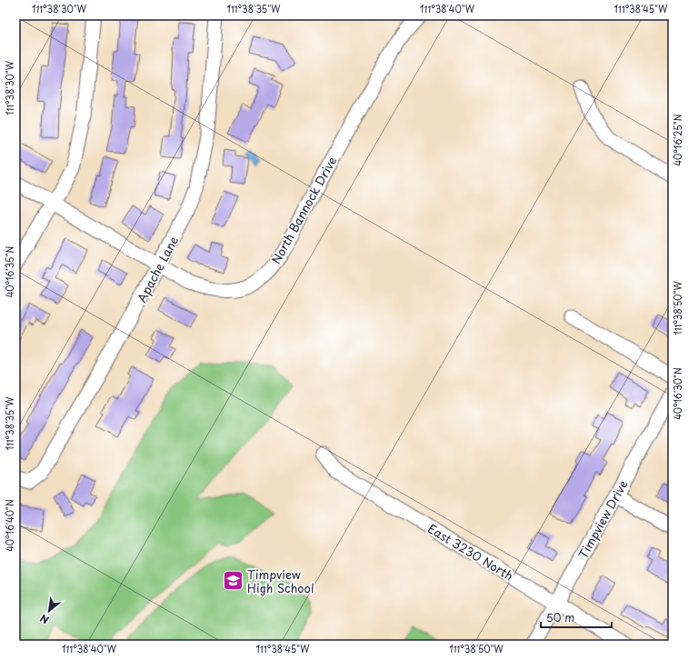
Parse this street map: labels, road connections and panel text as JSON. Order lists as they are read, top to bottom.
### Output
{
  "streets": {
    "street": [
      "North Bannock Drive",
      "Apache Lane",
      "Timpview Drive",
      "East 3230 North"
    ]
  },
  "crossings": [
    ["North Bannock Drive", "Apache Lane"],
    ["Timpview Drive", "East 3230 North"]
  ],
  "places": {
    "school or university": ["Timpview High School"]
  },
  "scale_bar": "50 m",
  "north": "bottom left",
  "coordinates": [
    "111°38'30\"W",
    "111°38'35\"W",
    "111°38'40\"W",
    "111°38'45\"W",
    "40°16'25\"N",
    "40°16'35\"N",
    "111°38'50\"W",
    "40°16'30\"N",
    "40°16'40\"N"
  ]
}
